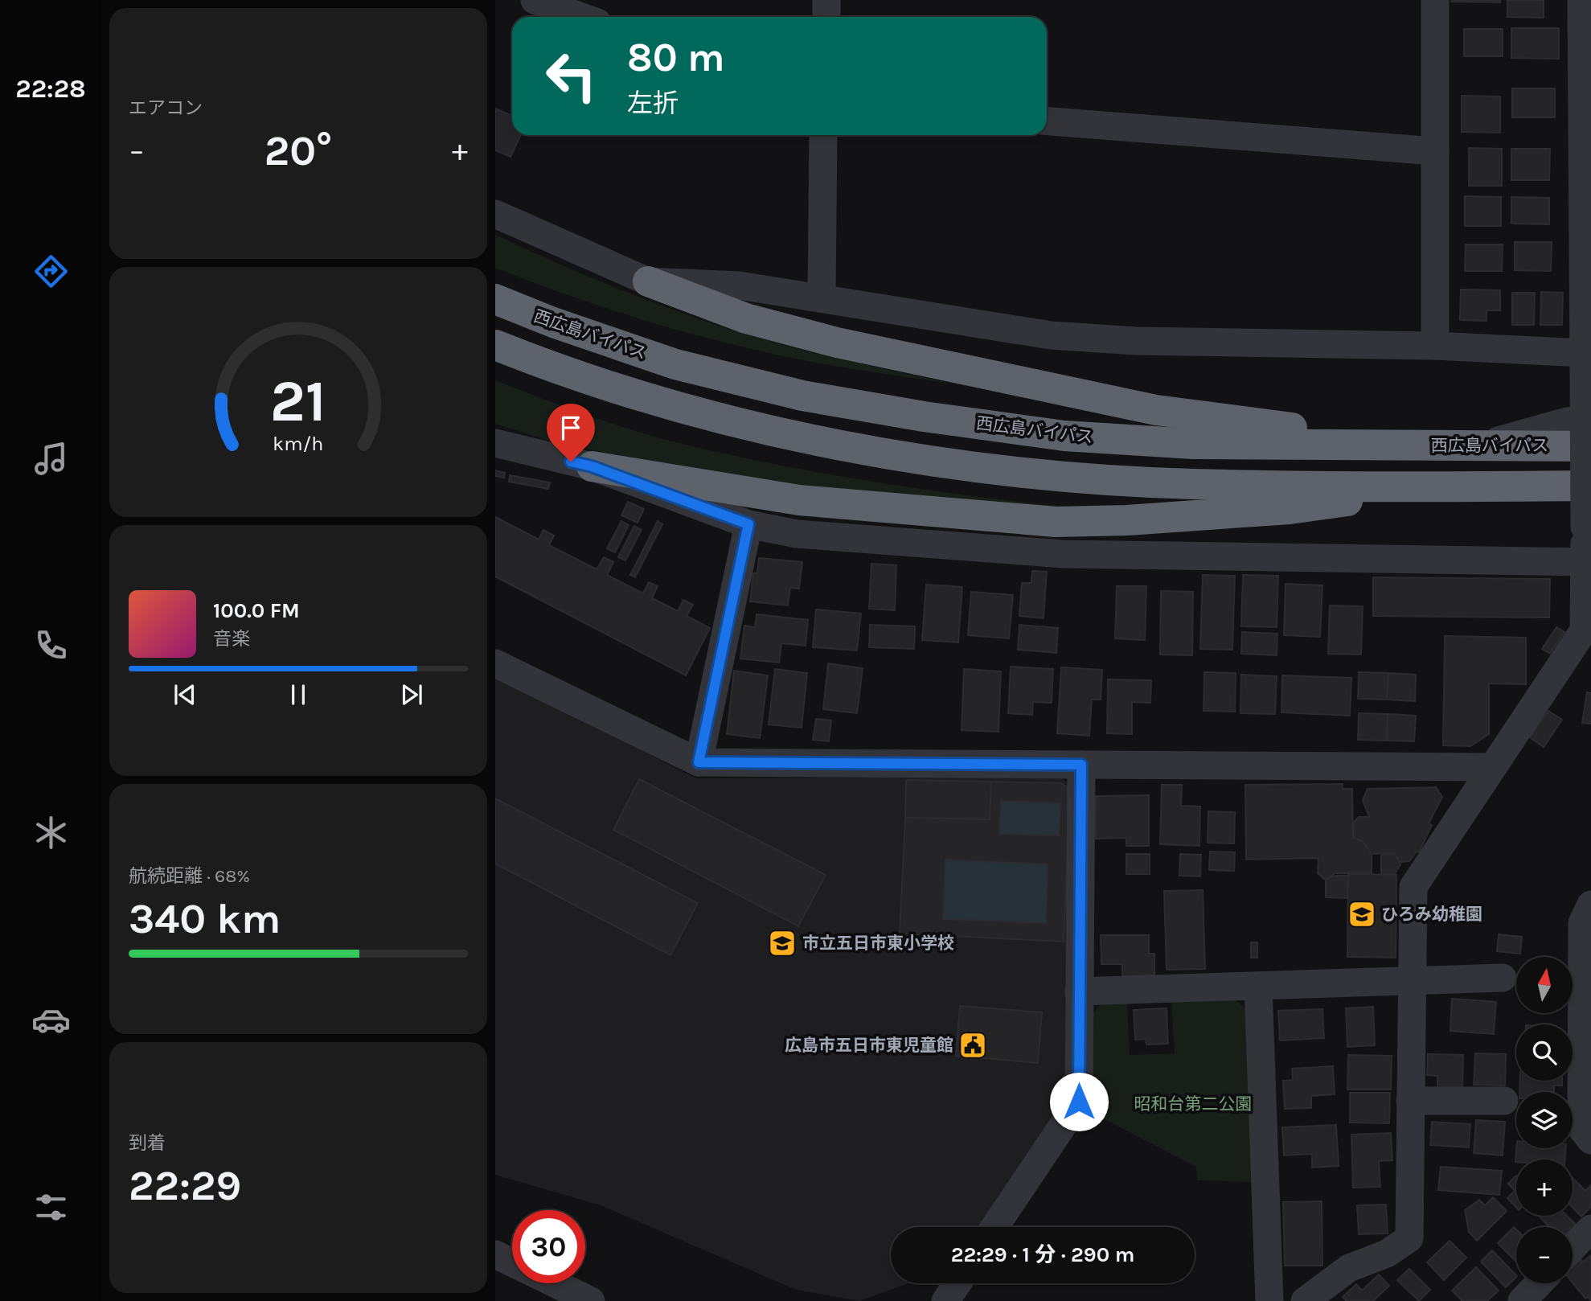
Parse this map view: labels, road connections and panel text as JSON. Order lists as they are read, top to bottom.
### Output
{
  "streets": {
    "highway": ["西広島バイパス"]
  },
  "parks": ["昭和台第二公園"],
  "places": {
    "school or university": ["ひろみ幼稚園", "市立五日市東小学校"],
    "public building": ["広島市五日市東児童館"]
  },
  "north": "top",
  "page": {
    "tabs": "22:28",
    "tile": [
      "エアコン",
      ["航続距離 · 68%", "340 km"],
      ["到着", "22:29"]
    ],
    "turn": ["80 m", "左折"],
    "heat": ["−", "20°", "+"],
    "song": ["100.0 FM", "音楽"],
    "map_buttons": ["+", "−"],
    "limit": "30",
    "trip": "22:29 · 1 分 · 290 m",
    "gauge": ["21", "km/h"]
  }
}
